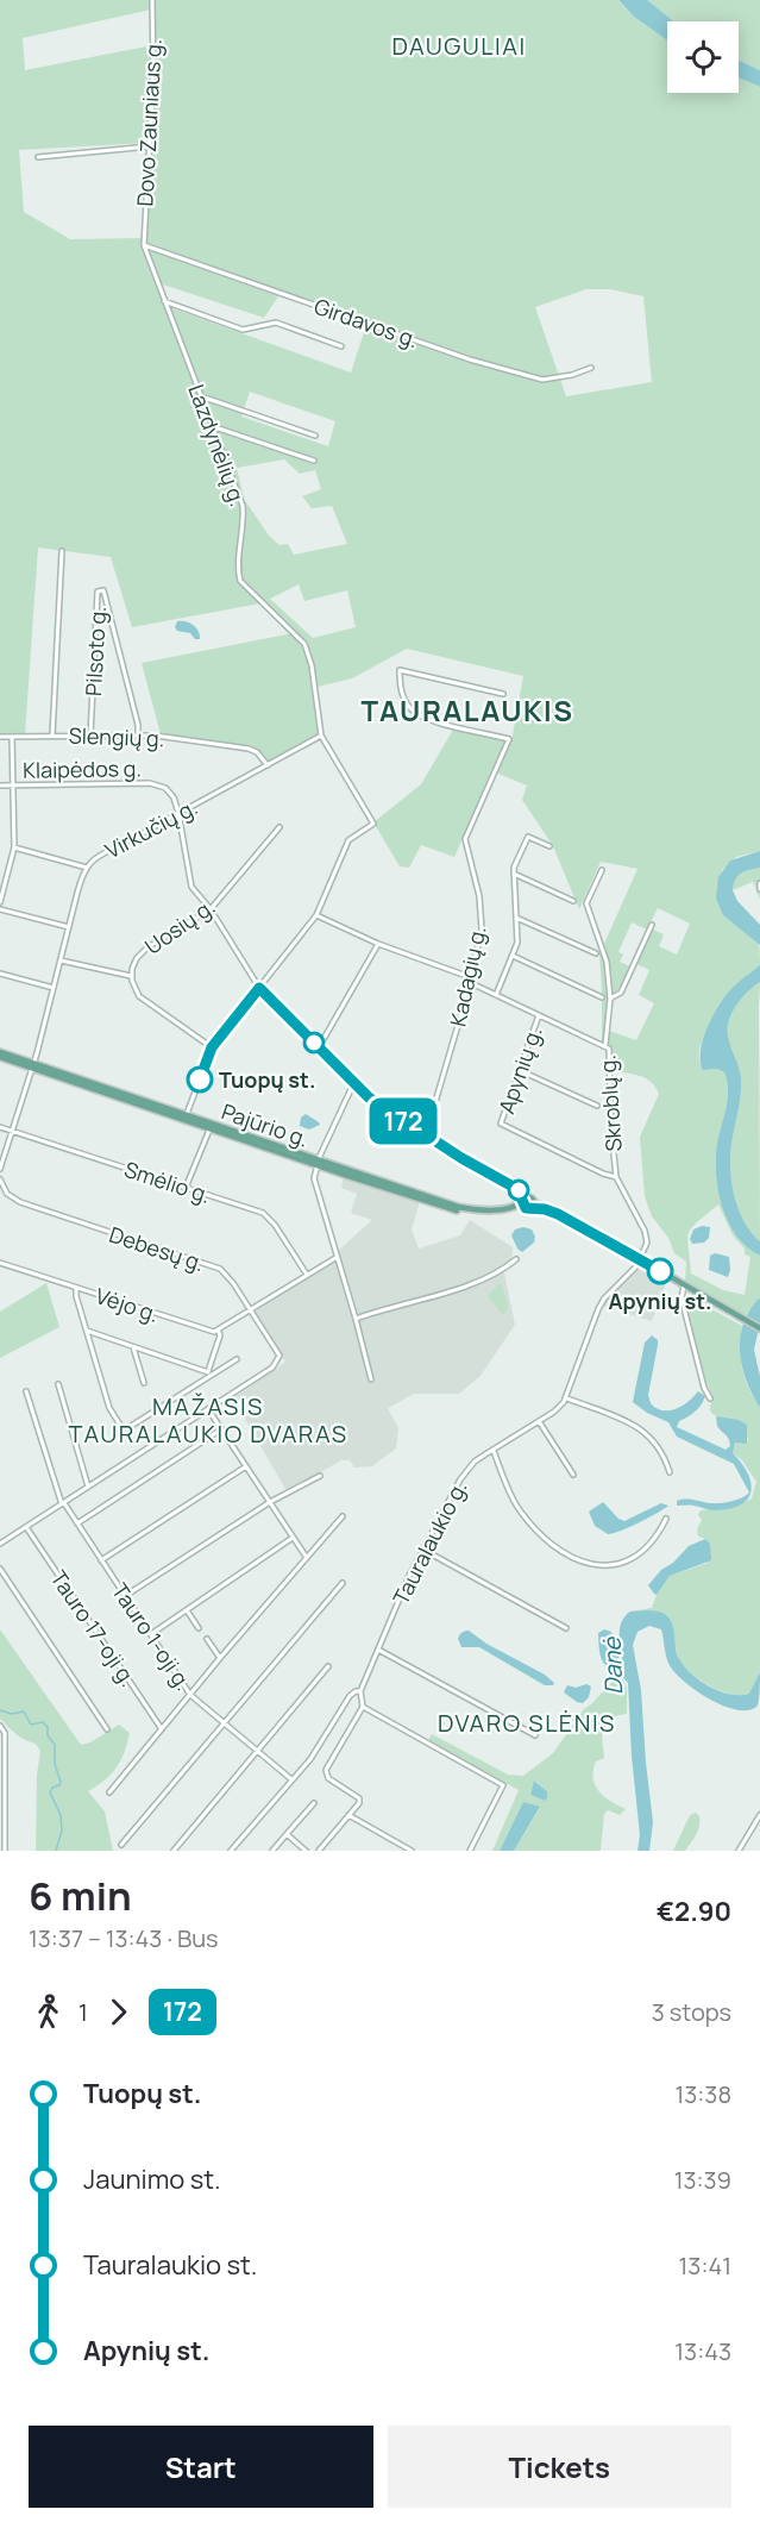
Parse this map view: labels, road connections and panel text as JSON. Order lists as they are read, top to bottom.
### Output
{
  "streets": {
    "main road": ["Pajūrio g."],
    "street": [
      "Dovo Zauniaus g.",
      "Girdavos g.",
      "Lazdynėlių g.",
      "Pilsoto g.",
      "Slengių g.",
      "Klaipėdos g.",
      "Virkučių g.",
      "Uosių g.",
      "Kadagių g.",
      "Apynių g.",
      "Skroblų g.",
      "Smėlio g.",
      "Debesų g.",
      "Vėjo g.",
      "Tauralaukio g.",
      "Tauro 17-oji g.",
      "Tauro 1-oji g."
    ]
  },
  "crossings": [
    ["Dovo Zauniaus g.", "Girdavos g."],
    ["Dovo Zauniaus g.", "Lazdynėlių g."],
    ["Girdavos g.", "Lazdynėlių g."],
    ["Lazdynėlių g.", "Virkučių g."],
    ["Lazdynėlių g.", "Skroblų g."],
    ["Pilsoto g.", "Slengių g."],
    ["Slengių g.", "Virkučių g."],
    ["Klaipėdos g.", "Virkučių g."],
    ["Klaipėdos g.", "Uosių g."],
    ["Klaipėdos g.", "Kadagių g."],
    ["Klaipėdos g.", "Pajūrio g."],
    ["Virkučių g.", "Pajūrio g."],
    ["Kadagių g.", "Skroblų g."],
    ["Apynių g.", "Skroblų g."],
    ["Skroblų g.", "Pajūrio g."]
  ],
  "districts": [
    "DAUGULIAI",
    "TAURALAUKIS",
    "MAŽASIS TAURALAUKIO DVARAS",
    "DVARO SLĖNIS"
  ],
  "water": ["Danė"],
  "places": ["Tuopų st.", "Apynių st."],
  "lines": ["bus line 172"],
  "page": {
    "on_map": "172",
    "heading": ["6 min", "13:37 – 13:43 · Bus", "€2.90"],
    "legs": ["1", "172", "3 stops"],
    "list": [
      {
        "name": "Tuopų st.",
        "value": "13:38"
      },
      {
        "name": "Jaunimo st.",
        "value": "13:39"
      },
      {
        "name": "Tauralaukio st.",
        "value": "13:41"
      },
      {
        "name": "Apynių st.",
        "value": "13:43"
      }
    ],
    "buttons": ["Start", "Tickets"]
  }
}
